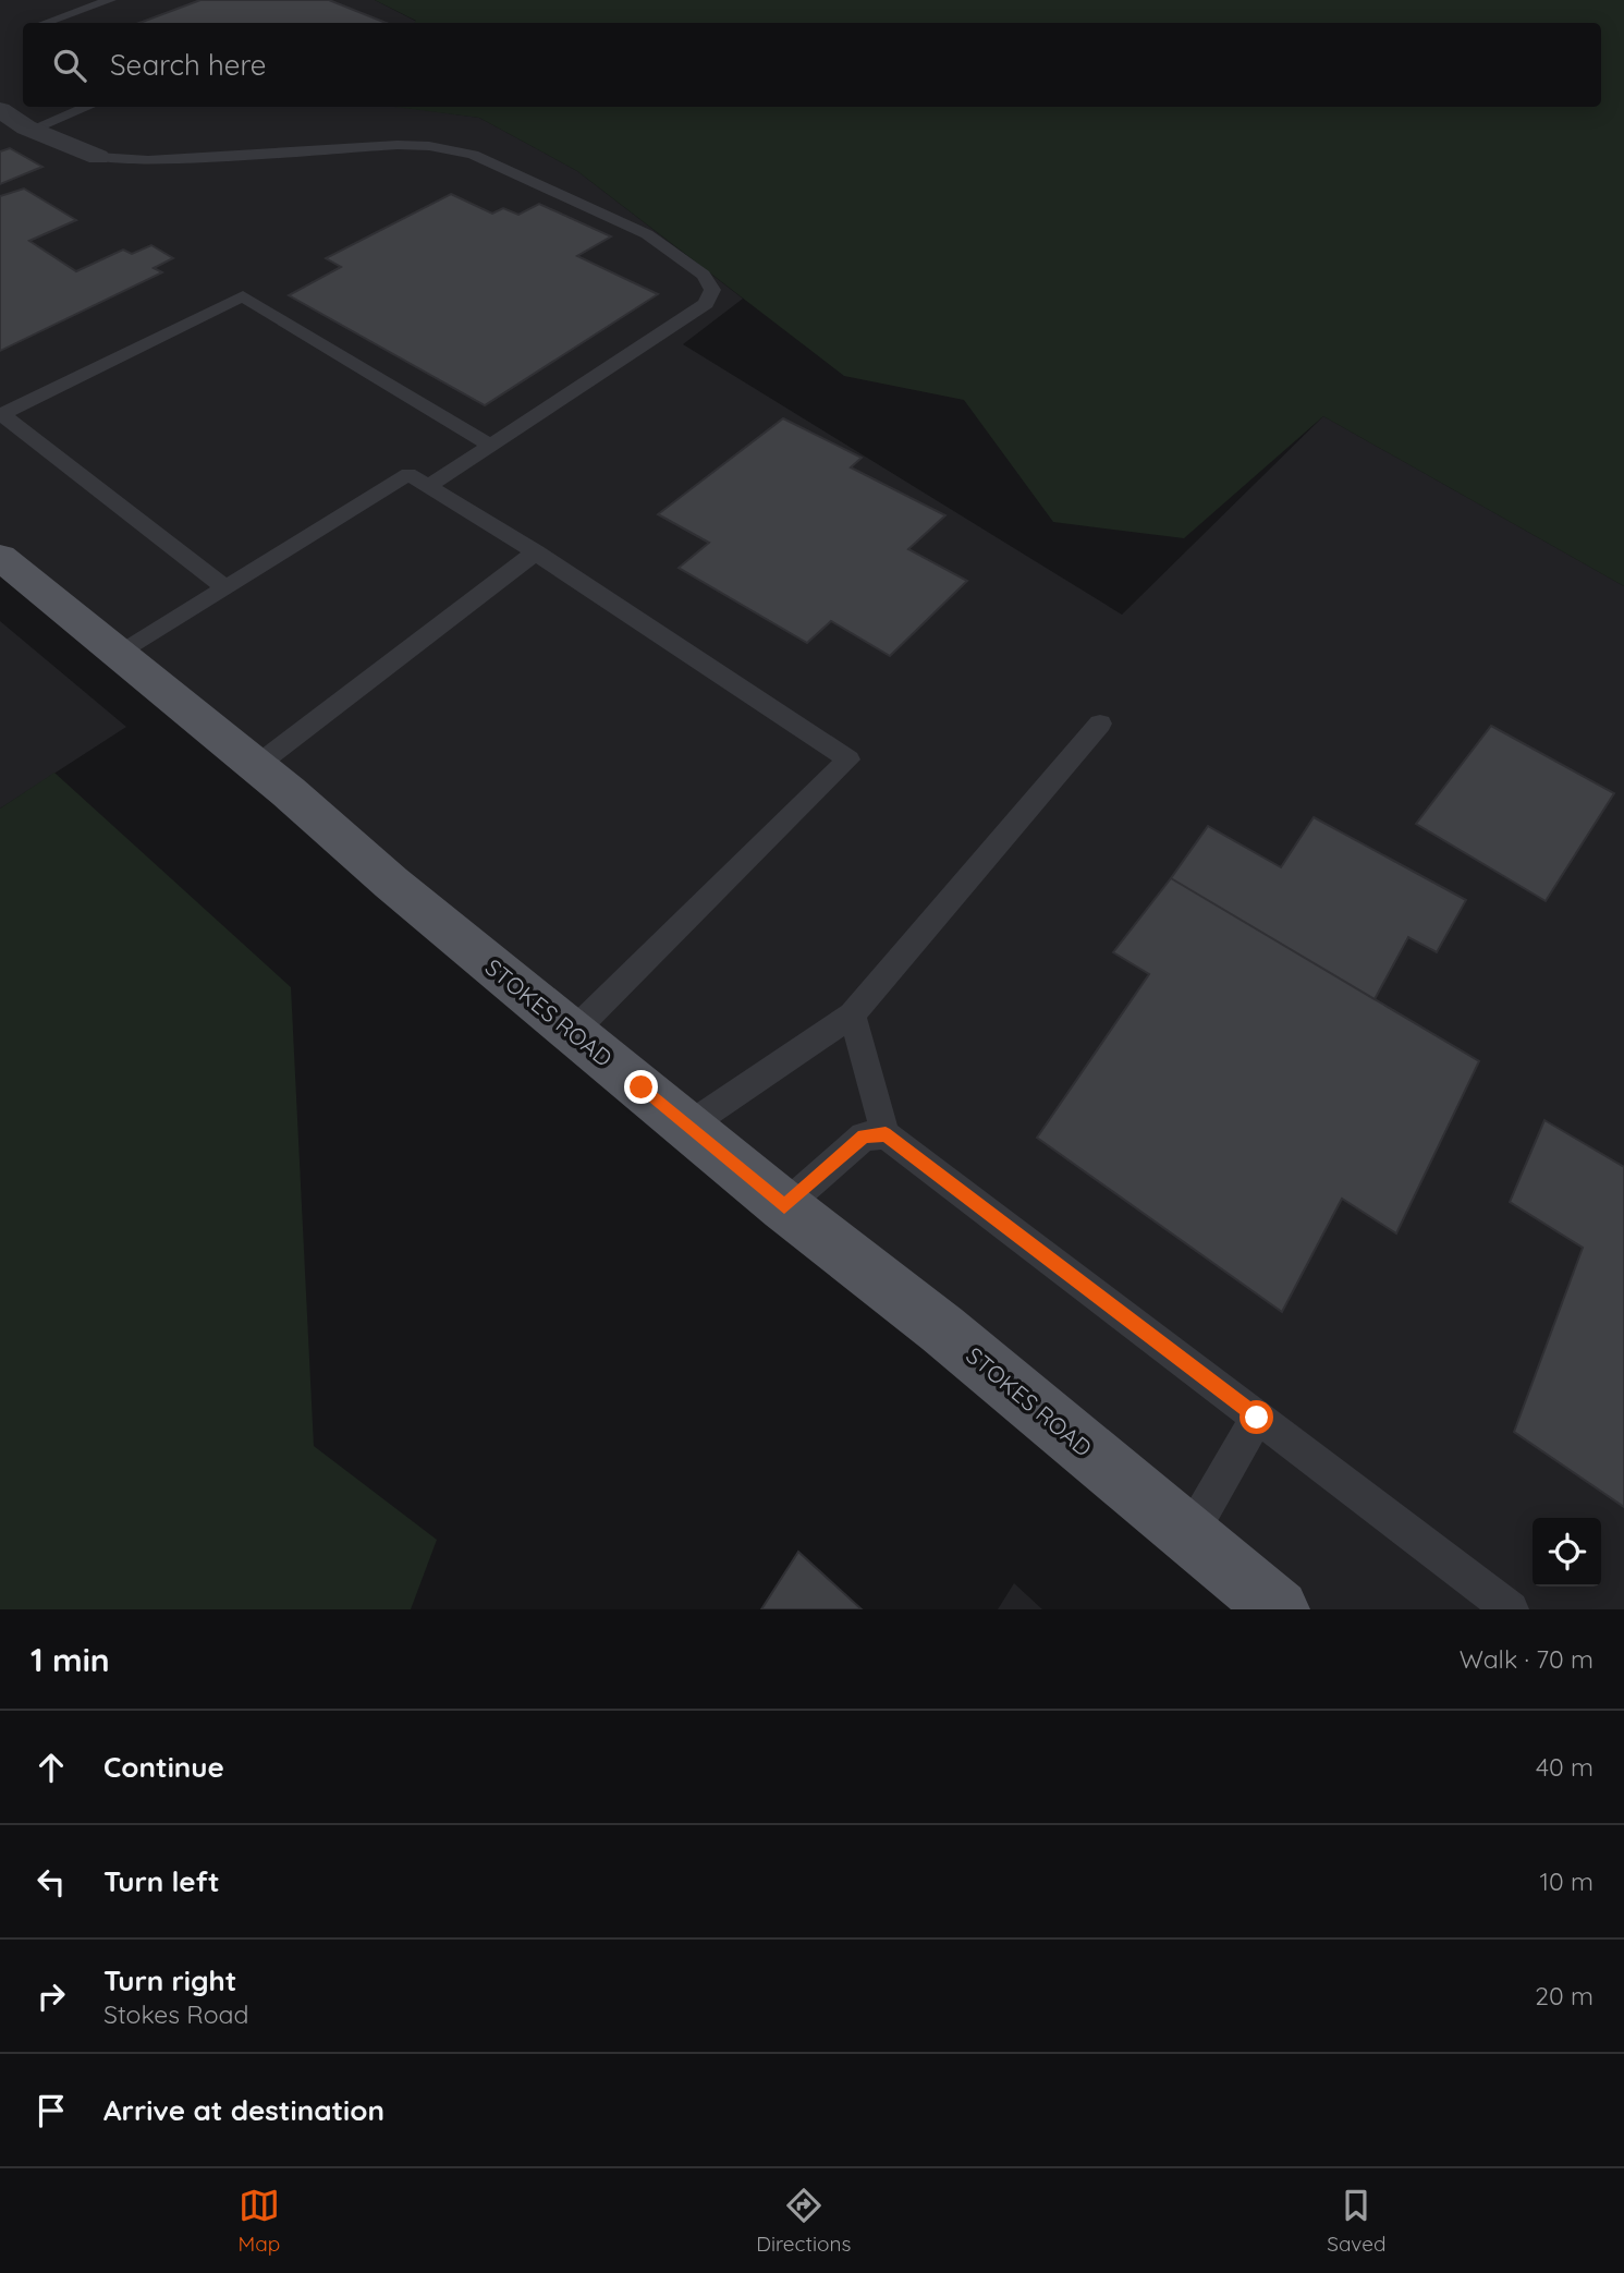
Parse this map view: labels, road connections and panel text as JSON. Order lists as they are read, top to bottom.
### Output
{
  "streets": {
    "main road": ["STOKES ROAD"]
  },
  "page": {
    "search": "Search here",
    "heading": ["1 min", "Walk · 70 m"],
    "list": [
      ["Continue", "40 m"],
      ["Turn left", "10 m"],
      ["Turn right", "Stokes Road", "20 m"],
      "Arrive at destination"
    ],
    "nav": ["Map", "Directions", "Saved"]
  }
}
